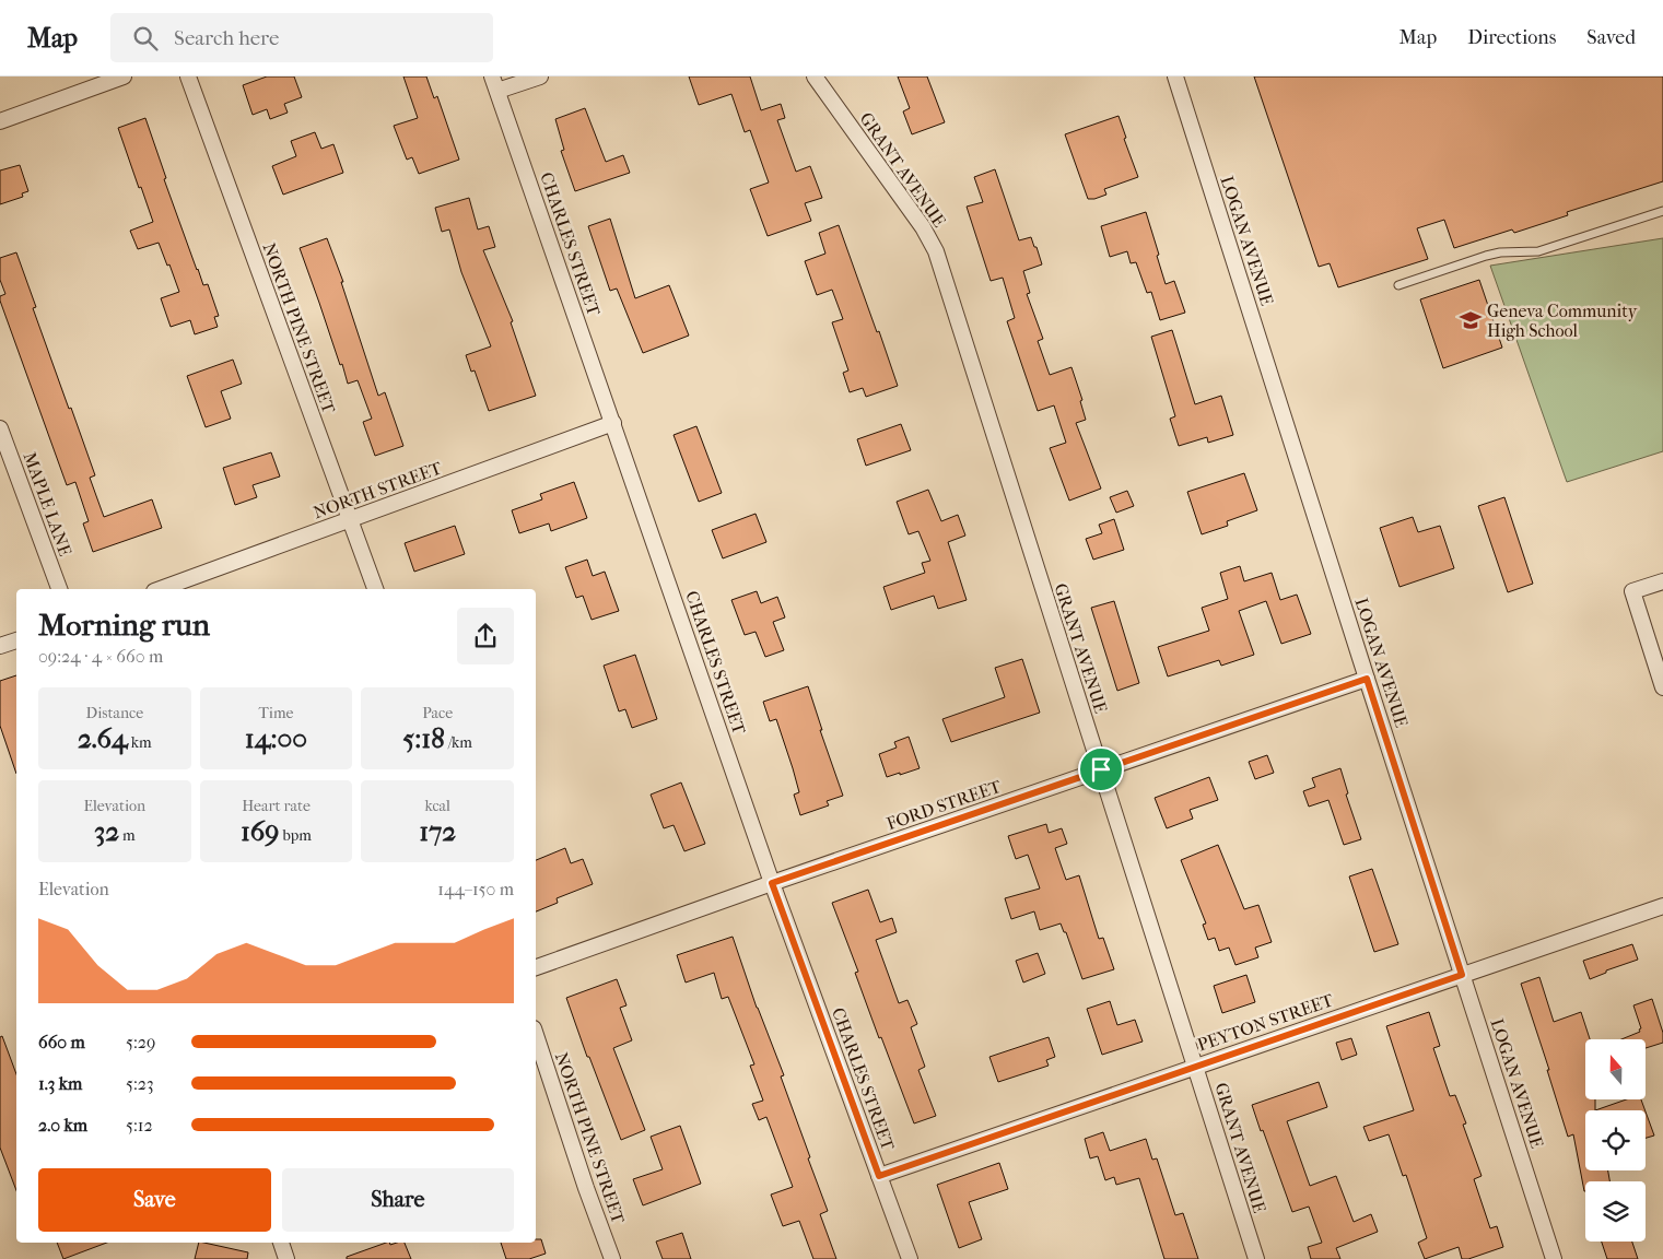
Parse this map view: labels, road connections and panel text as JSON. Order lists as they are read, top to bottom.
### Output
{
  "streets": {
    "street": [
      "GRANT AVENUE",
      "LOGAN AVENUE",
      "CHARLES STREET",
      "NORTH PINE STREET",
      "NORTH STREET",
      "MAPLE LANE",
      "FORD STREET",
      "PEYTON STREET"
    ]
  },
  "crossings": [
    ["GRANT AVENUE", "FORD STREET"],
    ["GRANT AVENUE", "PEYTON STREET"],
    ["LOGAN AVENUE", "FORD STREET"],
    ["LOGAN AVENUE", "PEYTON STREET"],
    ["CHARLES STREET", "NORTH STREET"],
    ["CHARLES STREET", "FORD STREET"],
    ["CHARLES STREET", "PEYTON STREET"],
    ["NORTH PINE STREET", "NORTH STREET"]
  ],
  "places": {
    "school or university": ["Geneva Community High School"]
  },
  "north": "top",
  "page": {
    "header": "Map",
    "search": "Search here",
    "nav": ["Map", "Directions", "Saved"],
    "heading": ["Morning run", "09:24 · 4 × 660 m"],
    "stats": [
      ["Distance", "2.64 km"],
      ["Time", "14:00"],
      ["Pace", "5:18 /km"],
      ["Elevation", "32 m"],
      ["Heart rate", "169 bpm"],
      ["kcal", "172"]
    ],
    "chart": ["Elevation", "144–150 m"],
    "list": [
      {
        "name": "660 m",
        "note": "5:29"
      },
      {
        "name": "1.3 km",
        "note": "5:23"
      },
      {
        "name": "2.0 km",
        "note": "5:12"
      }
    ],
    "buttons": ["Save", "Share"]
  }
}
